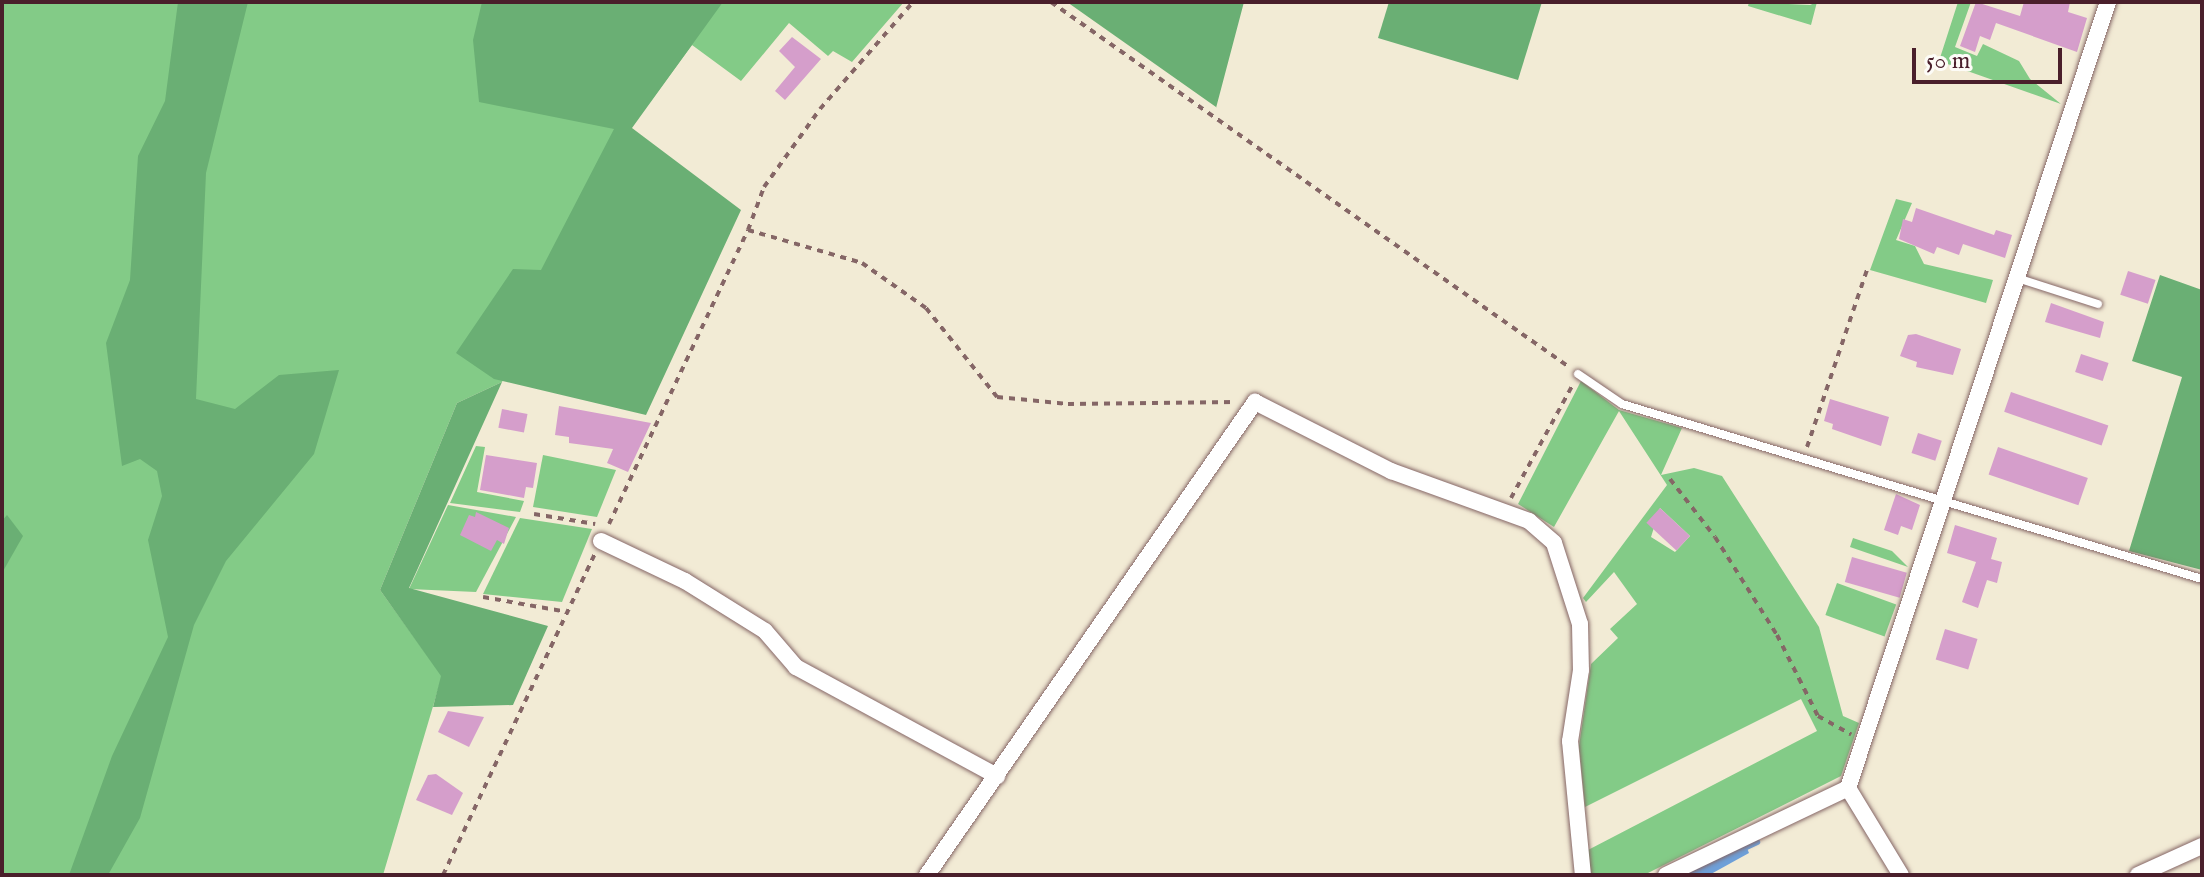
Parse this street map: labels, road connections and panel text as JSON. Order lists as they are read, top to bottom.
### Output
{
  "scale_bar": "50 m"
}
